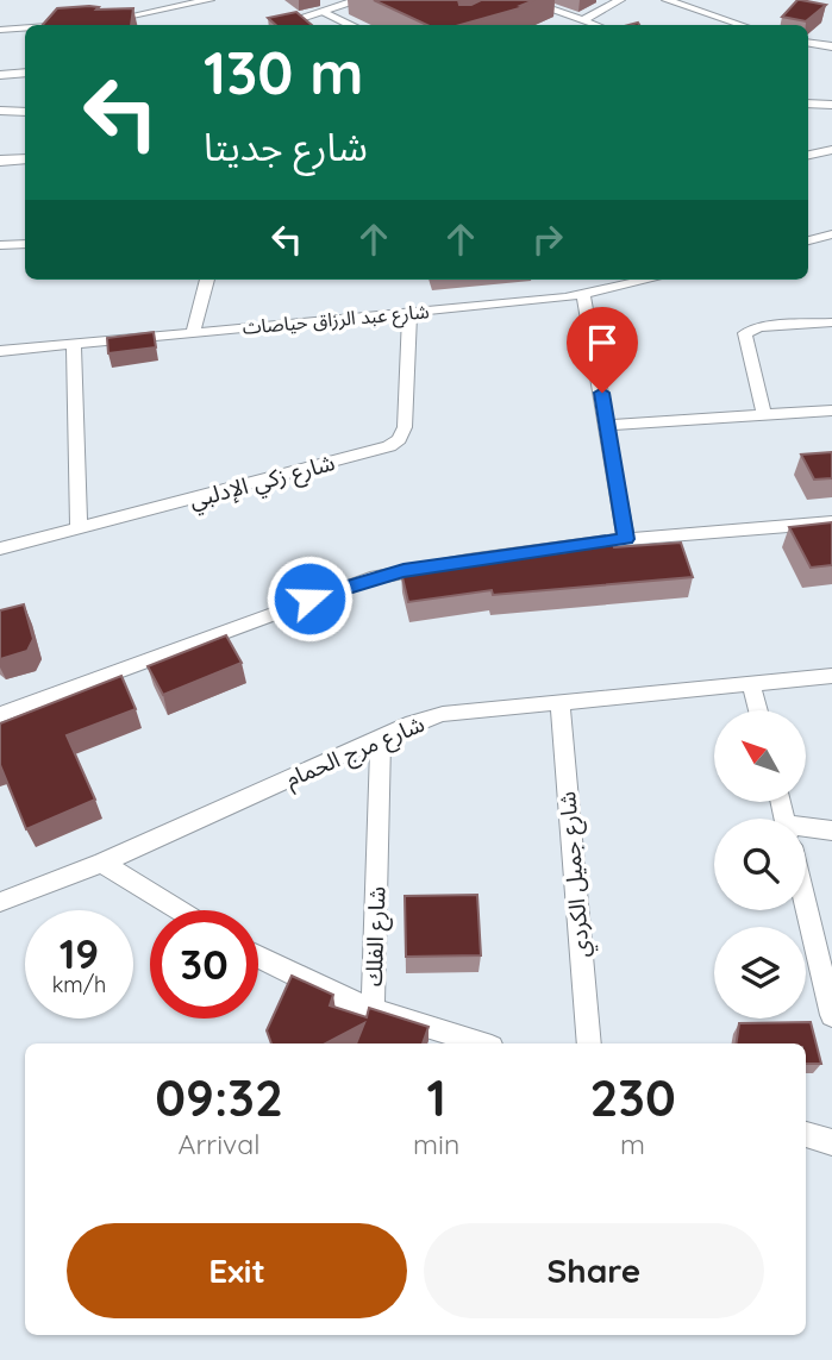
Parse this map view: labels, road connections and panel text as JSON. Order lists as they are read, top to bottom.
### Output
{
  "streets": {
    "street": [
      "شارع عبد الرزاق حياصات",
      "شارع زكي الإدلبي",
      "شارع مرج الحمام",
      "شارع جميل الكردي",
      "شارع الفلك"
    ]
  },
  "crossings": [
    ["شارع عبد الرزاق حياصات", "شارع زكي الإدلبي"],
    ["شارع مرج الحمام", "شارع جميل الكردي"],
    ["شارع مرج الحمام", "شارع الفلك"]
  ],
  "north": "top left",
  "page": {
    "turn": ["130 m", "شارع جديتا"],
    "speed": "19 km/h",
    "limit": "30",
    "eta": [
      "09:32",
      "Arrival",
      "1",
      "min",
      "230",
      "m"
    ],
    "buttons": ["Exit", "Share"]
  }
}
